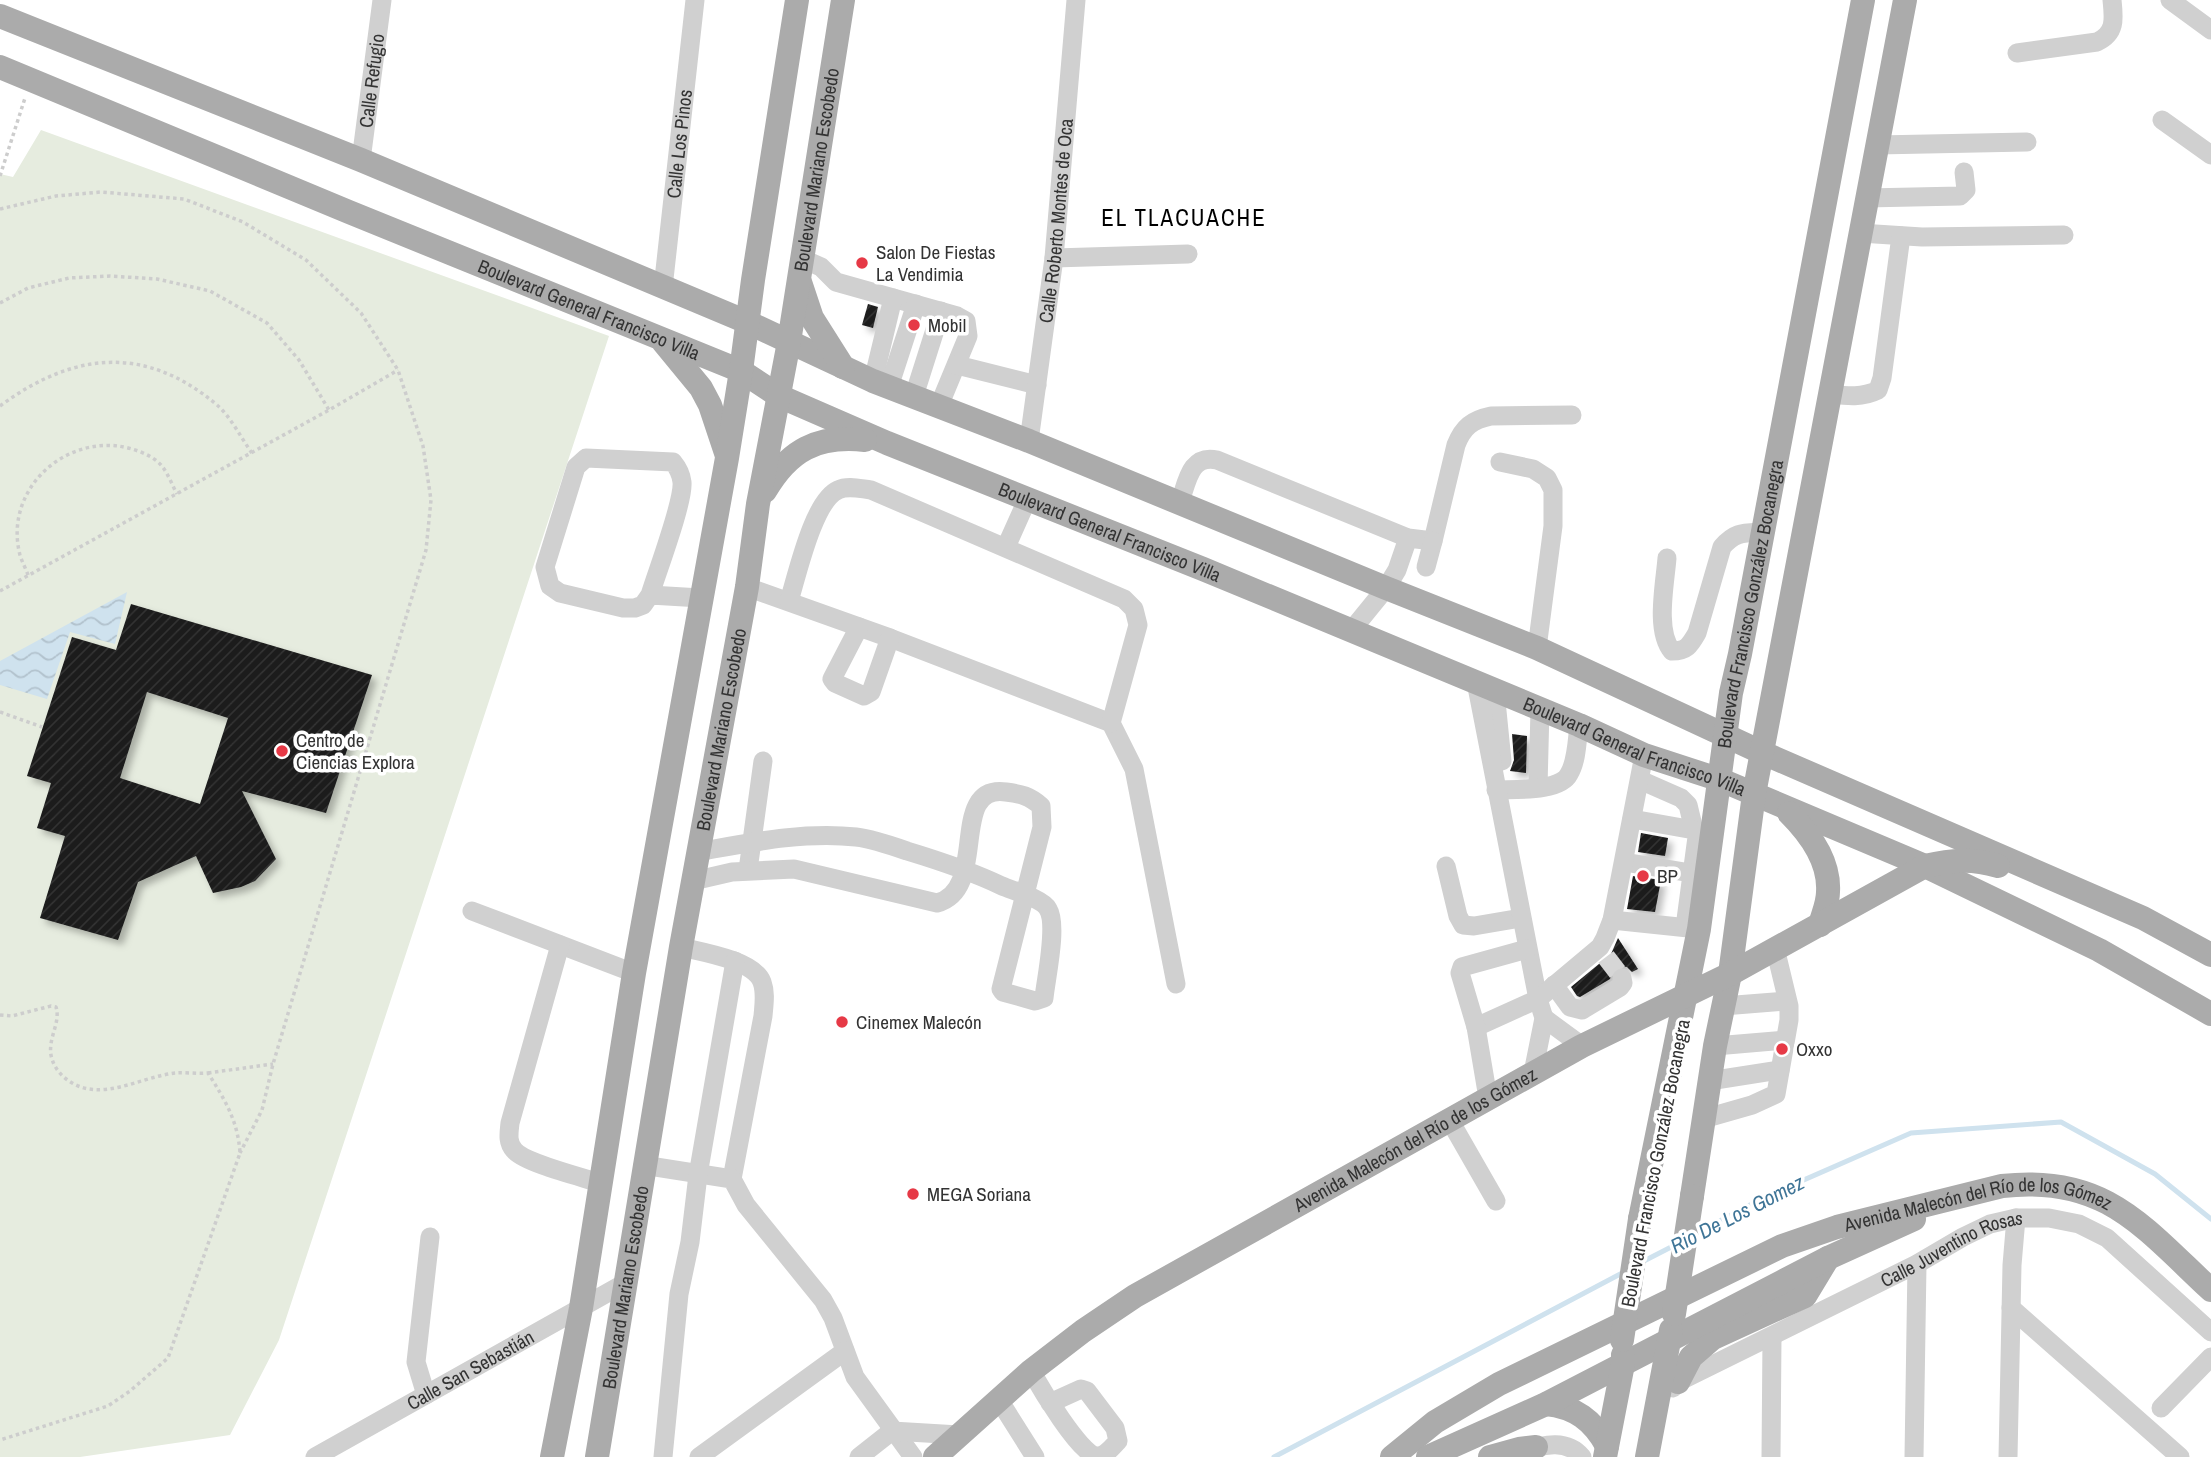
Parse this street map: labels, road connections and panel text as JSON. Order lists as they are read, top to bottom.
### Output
{
  "streets": {
    "main road": [
      "Boulevard Mariano Escobedo",
      "Boulevard General Francisco Villa",
      "Boulevard Francisco González Bocanegra",
      "Avenida Malecón del Río de los Gómez"
    ],
    "street": [
      "Calle Refugio",
      "Calle Los Pinos",
      "Calle Roberto Montes de Oca",
      "Calle Juventino Rosas",
      "Calle San Sebastián"
    ]
  },
  "crossings": [
    ["Boulevard Mariano Escobedo", "Boulevard General Francisco Villa"],
    ["Boulevard Mariano Escobedo", "Calle San Sebastián"],
    ["Boulevard General Francisco Villa", "Boulevard Francisco González Bocanegra"],
    ["Boulevard General Francisco Villa", "Avenida Malecón del Río de los Gómez"],
    ["Boulevard Francisco González Bocanegra", "Avenida Malecón del Río de los Gómez"]
  ],
  "districts": ["EL TLACUACHE"],
  "water": ["Rio De Los Gomez"],
  "places": [
    "Salon De Fiestas La Vendimia",
    "Mobil",
    "Centro de Ciencias Explora",
    "BP",
    "Cinemex Malecón",
    "Oxxo",
    "MEGA Soriana"
  ]
}
